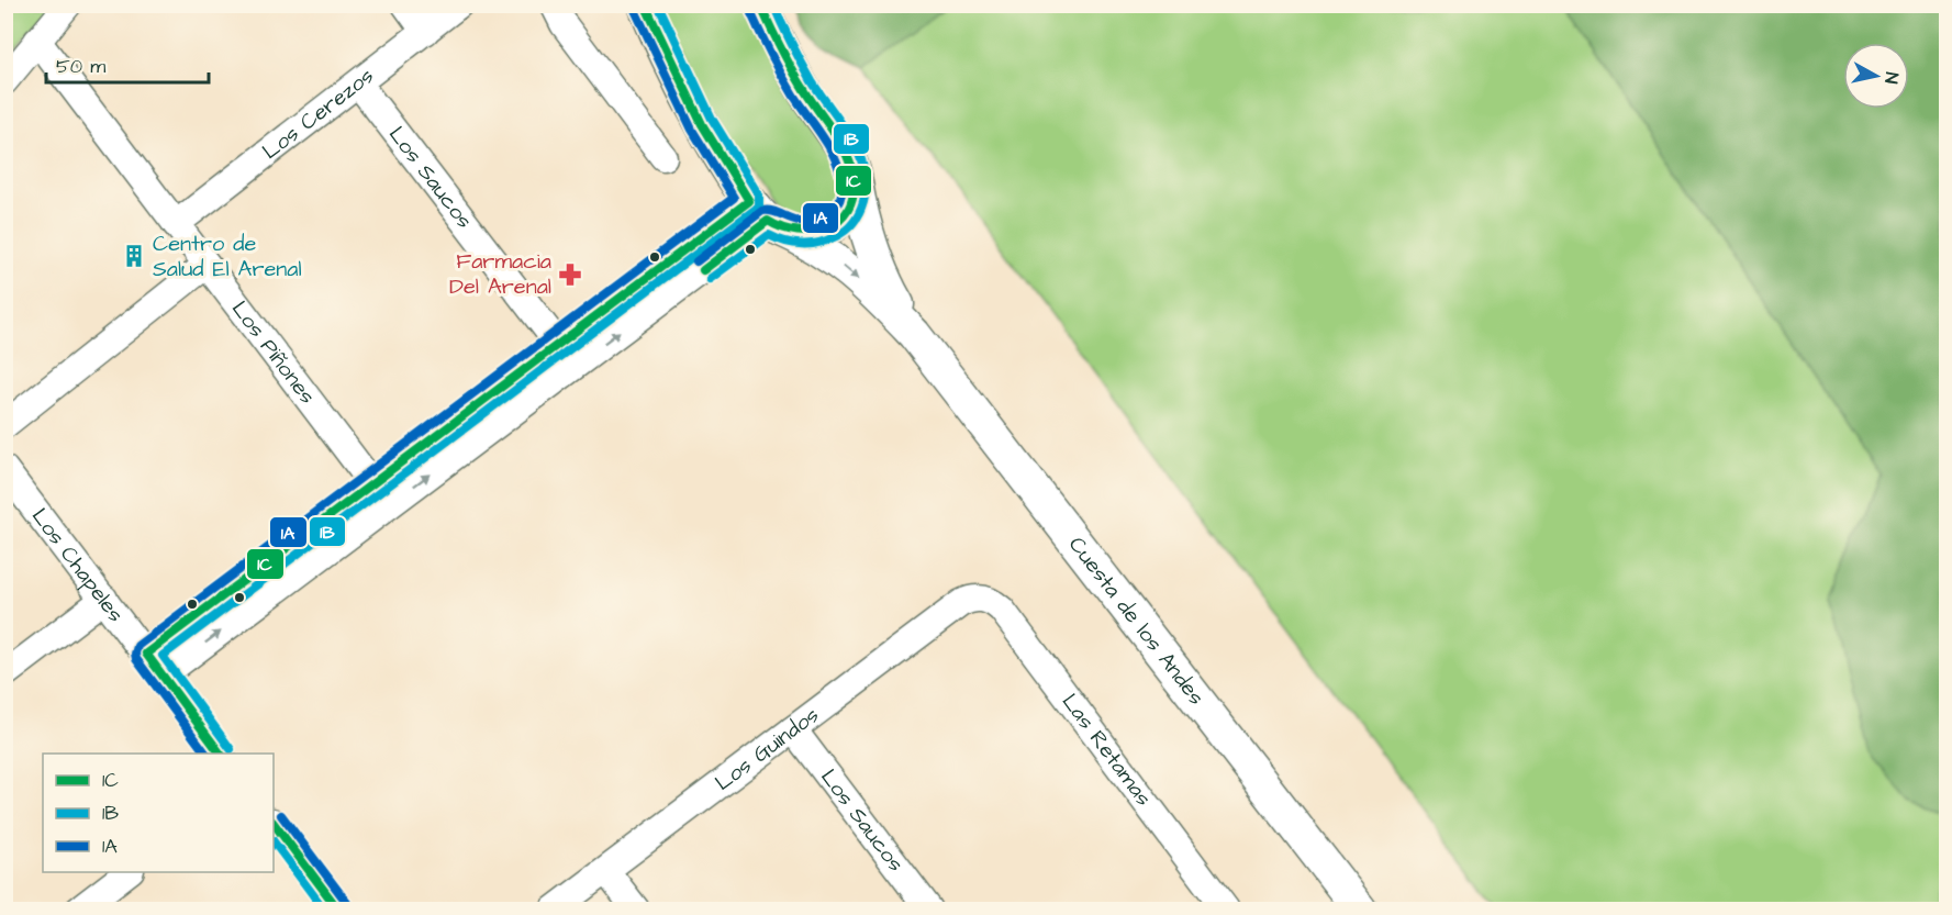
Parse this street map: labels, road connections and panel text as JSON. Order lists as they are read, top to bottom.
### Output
{
  "streets": {
    "main road": ["Cuesta de los Andes"],
    "street": [
      "Los Cerezos",
      "Los Saucos",
      "Los Piñones",
      "Los Chapeles",
      "Los Guindos",
      "Las Retamas"
    ]
  },
  "crossings": [
    ["Los Cerezos", "Los Saucos"],
    ["Los Cerezos", "Los Piñones"],
    ["Los Saucos", "Los Guindos"],
    ["Los Guindos", "Las Retamas"]
  ],
  "places": {
    "building": ["Centro de Salud El Arenal"],
    "pharmacy": ["Farmacia Del Arenal"]
  },
  "lines": ["transit line 1C", "transit line 1B", "transit line 1A"],
  "legend": ["1C", "1B", "1A"],
  "scale_bar": "50 m",
  "north": "right"
}
